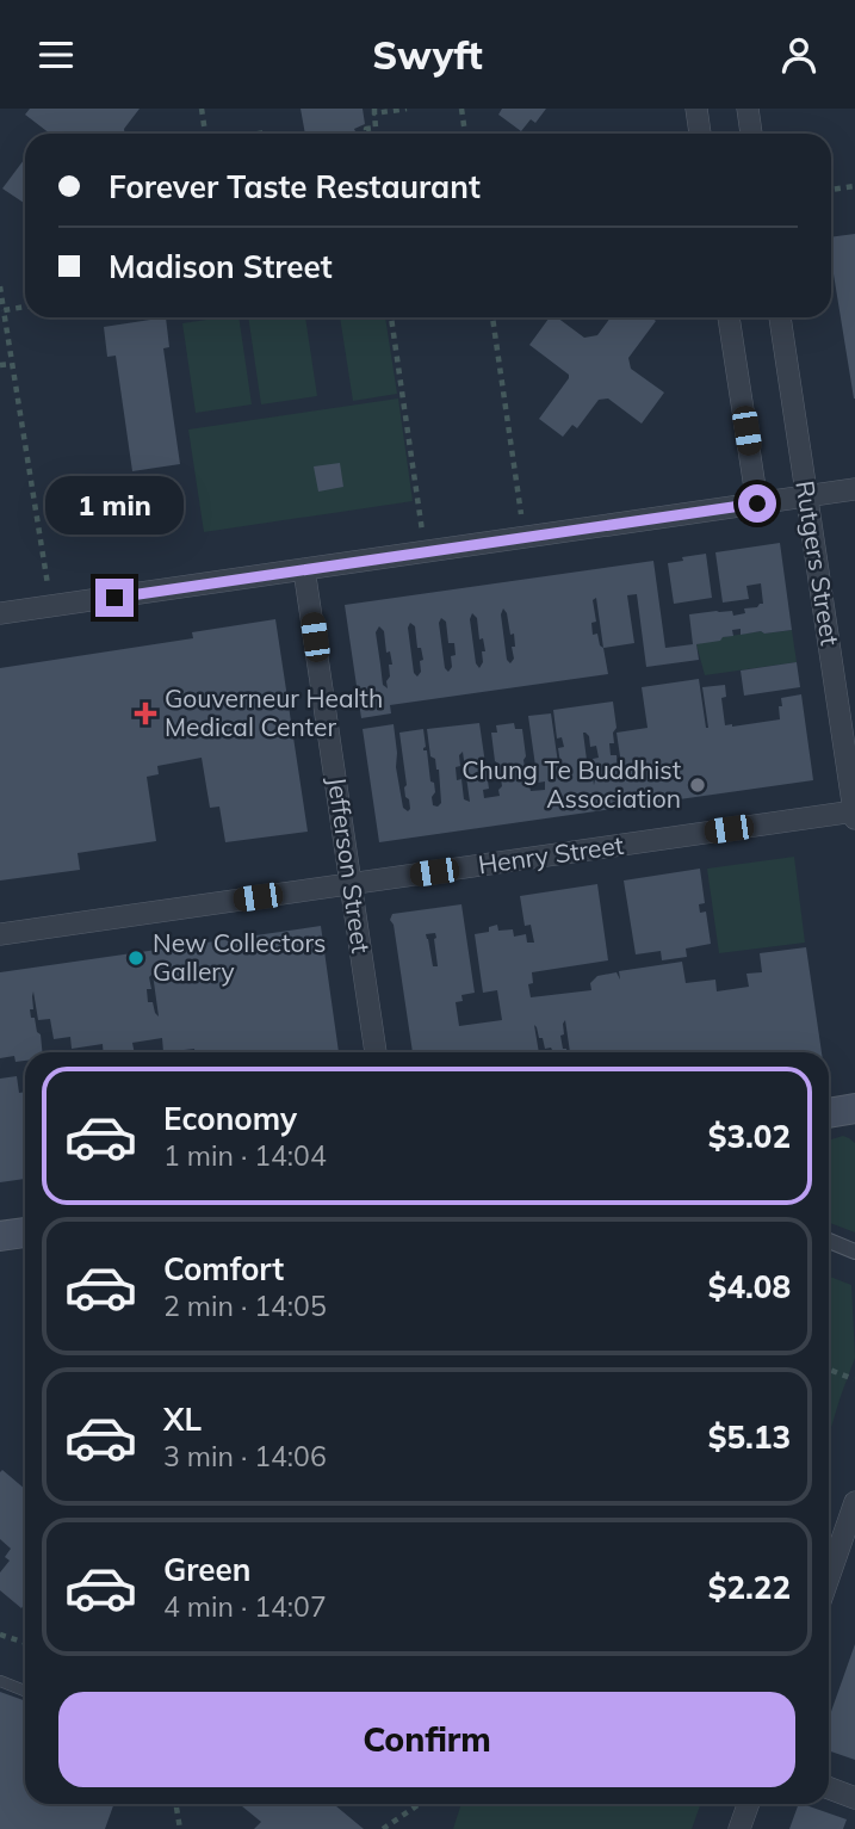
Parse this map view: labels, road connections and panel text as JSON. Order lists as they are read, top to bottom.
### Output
{
  "streets": {
    "street": ["Rutgers Street", "Henry Street", "Jefferson Street"]
  },
  "crossings": [
    ["Rutgers Street", "Henry Street"],
    ["Henry Street", "Jefferson Street"]
  ],
  "places": {
    "health": ["Gouverneur Health Medical Center"],
    "other": ["Chung Te Buddhist Association", "New Collectors Gallery"]
  },
  "page": {
    "header": "Swyft",
    "banner": ["Forever Taste Restaurant", "Madison Street"],
    "bubble": "1 min",
    "list": [
      {
        "name": "Economy",
        "note": "1 min · 14:04",
        "value": "$3.02"
      },
      {
        "name": "Comfort",
        "note": "2 min · 14:05",
        "value": "$4.08"
      },
      {
        "name": "XL",
        "note": "3 min · 14:06",
        "value": "$5.13"
      },
      {
        "name": "Green",
        "note": "4 min · 14:07",
        "value": "$2.22"
      }
    ],
    "buttons": "Confirm"
  }
}
